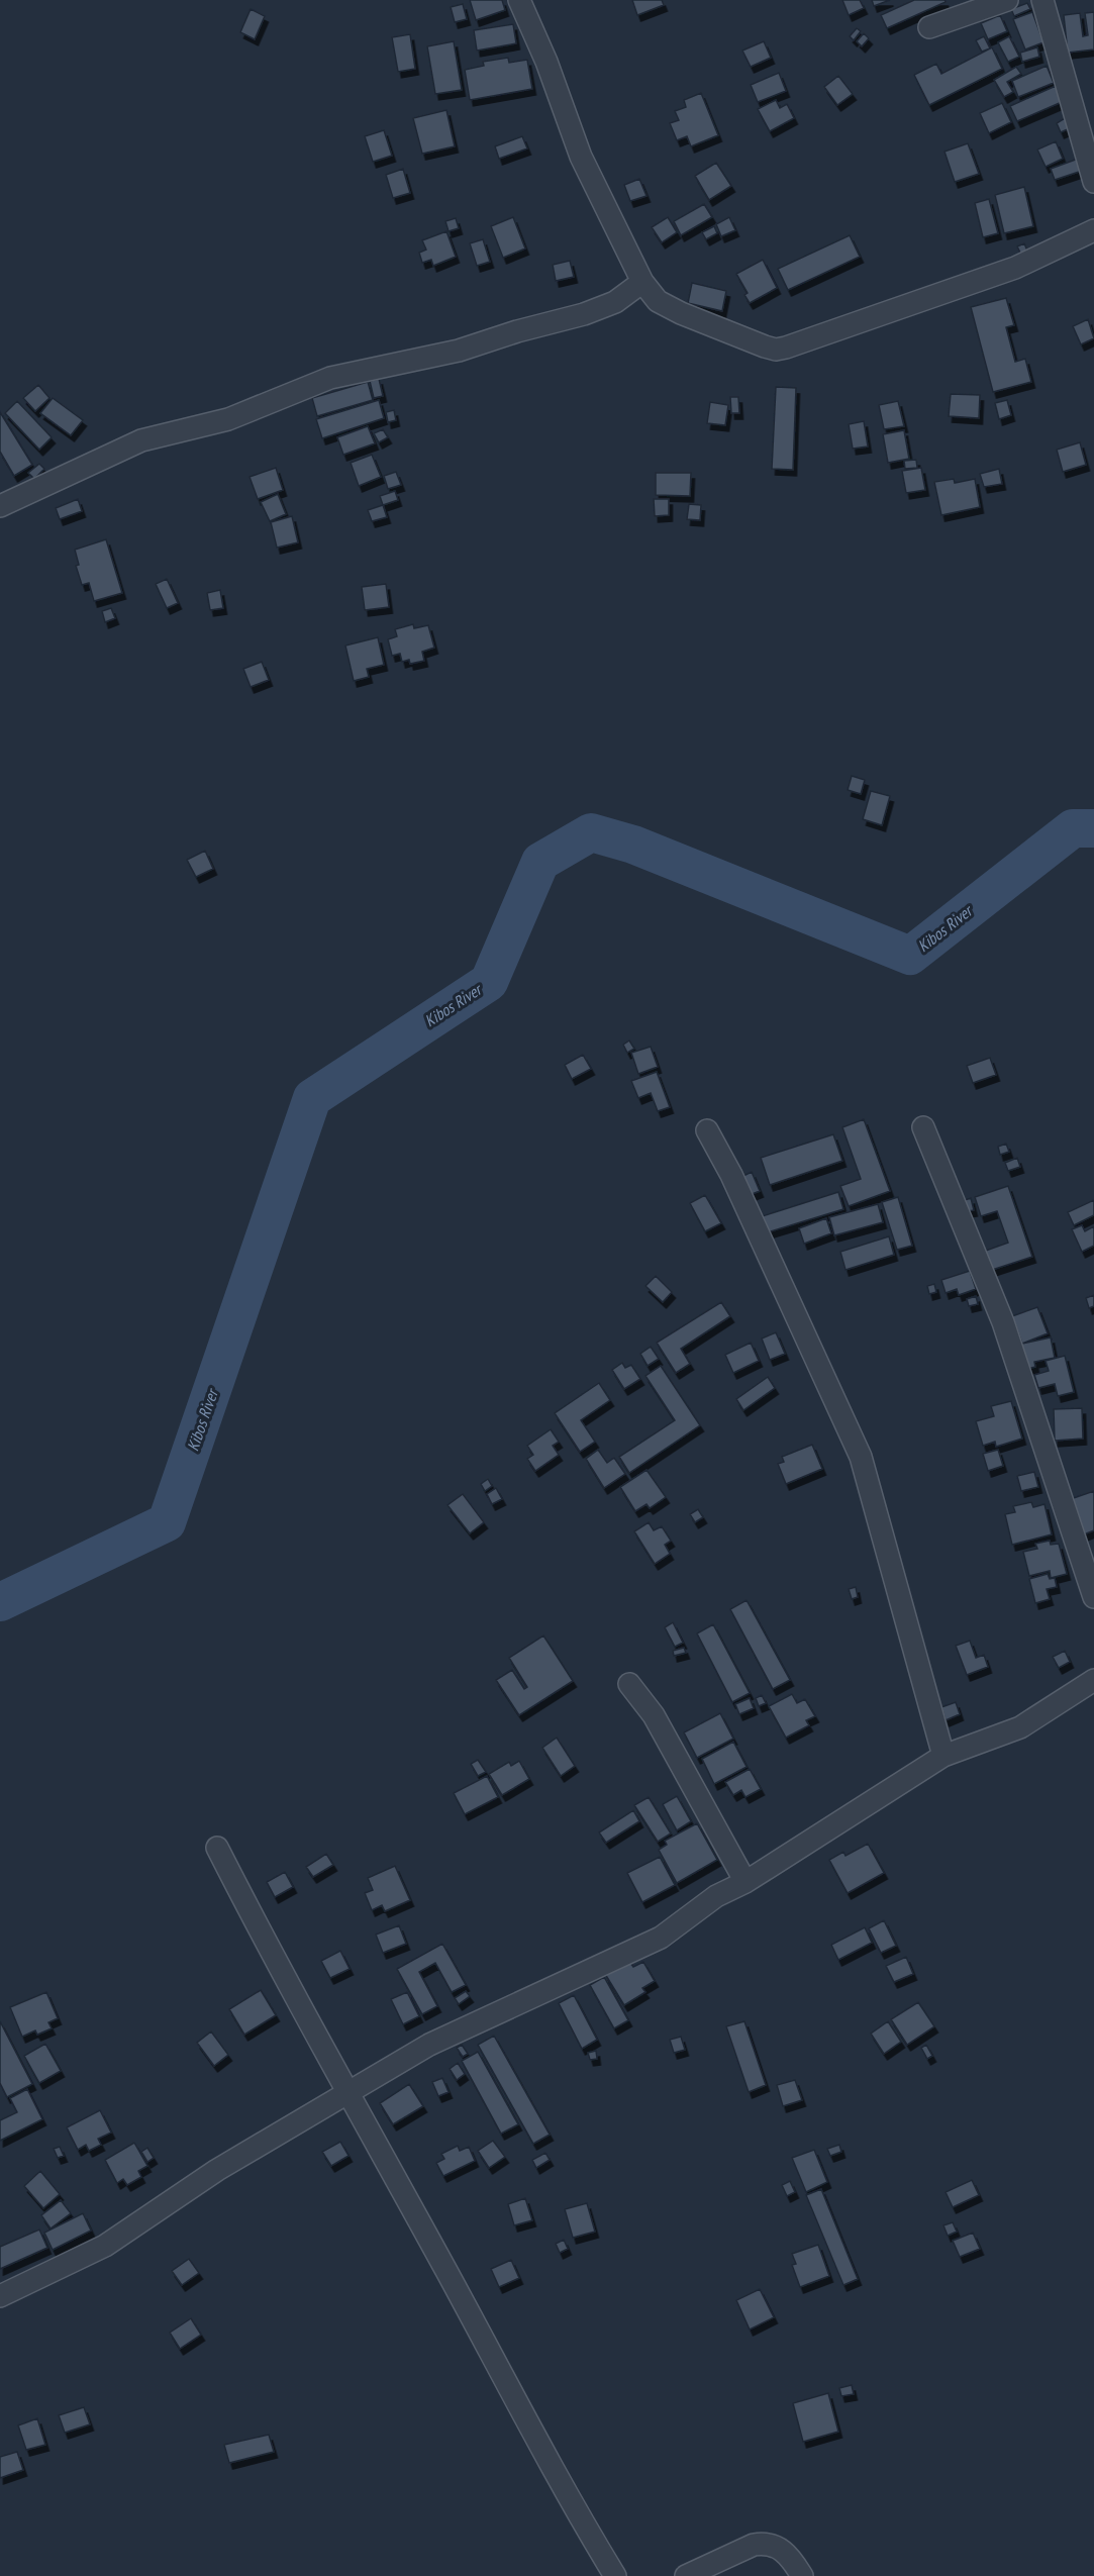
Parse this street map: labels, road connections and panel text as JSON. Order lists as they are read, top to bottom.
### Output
{
  "water": ["Kibos River"]
}
